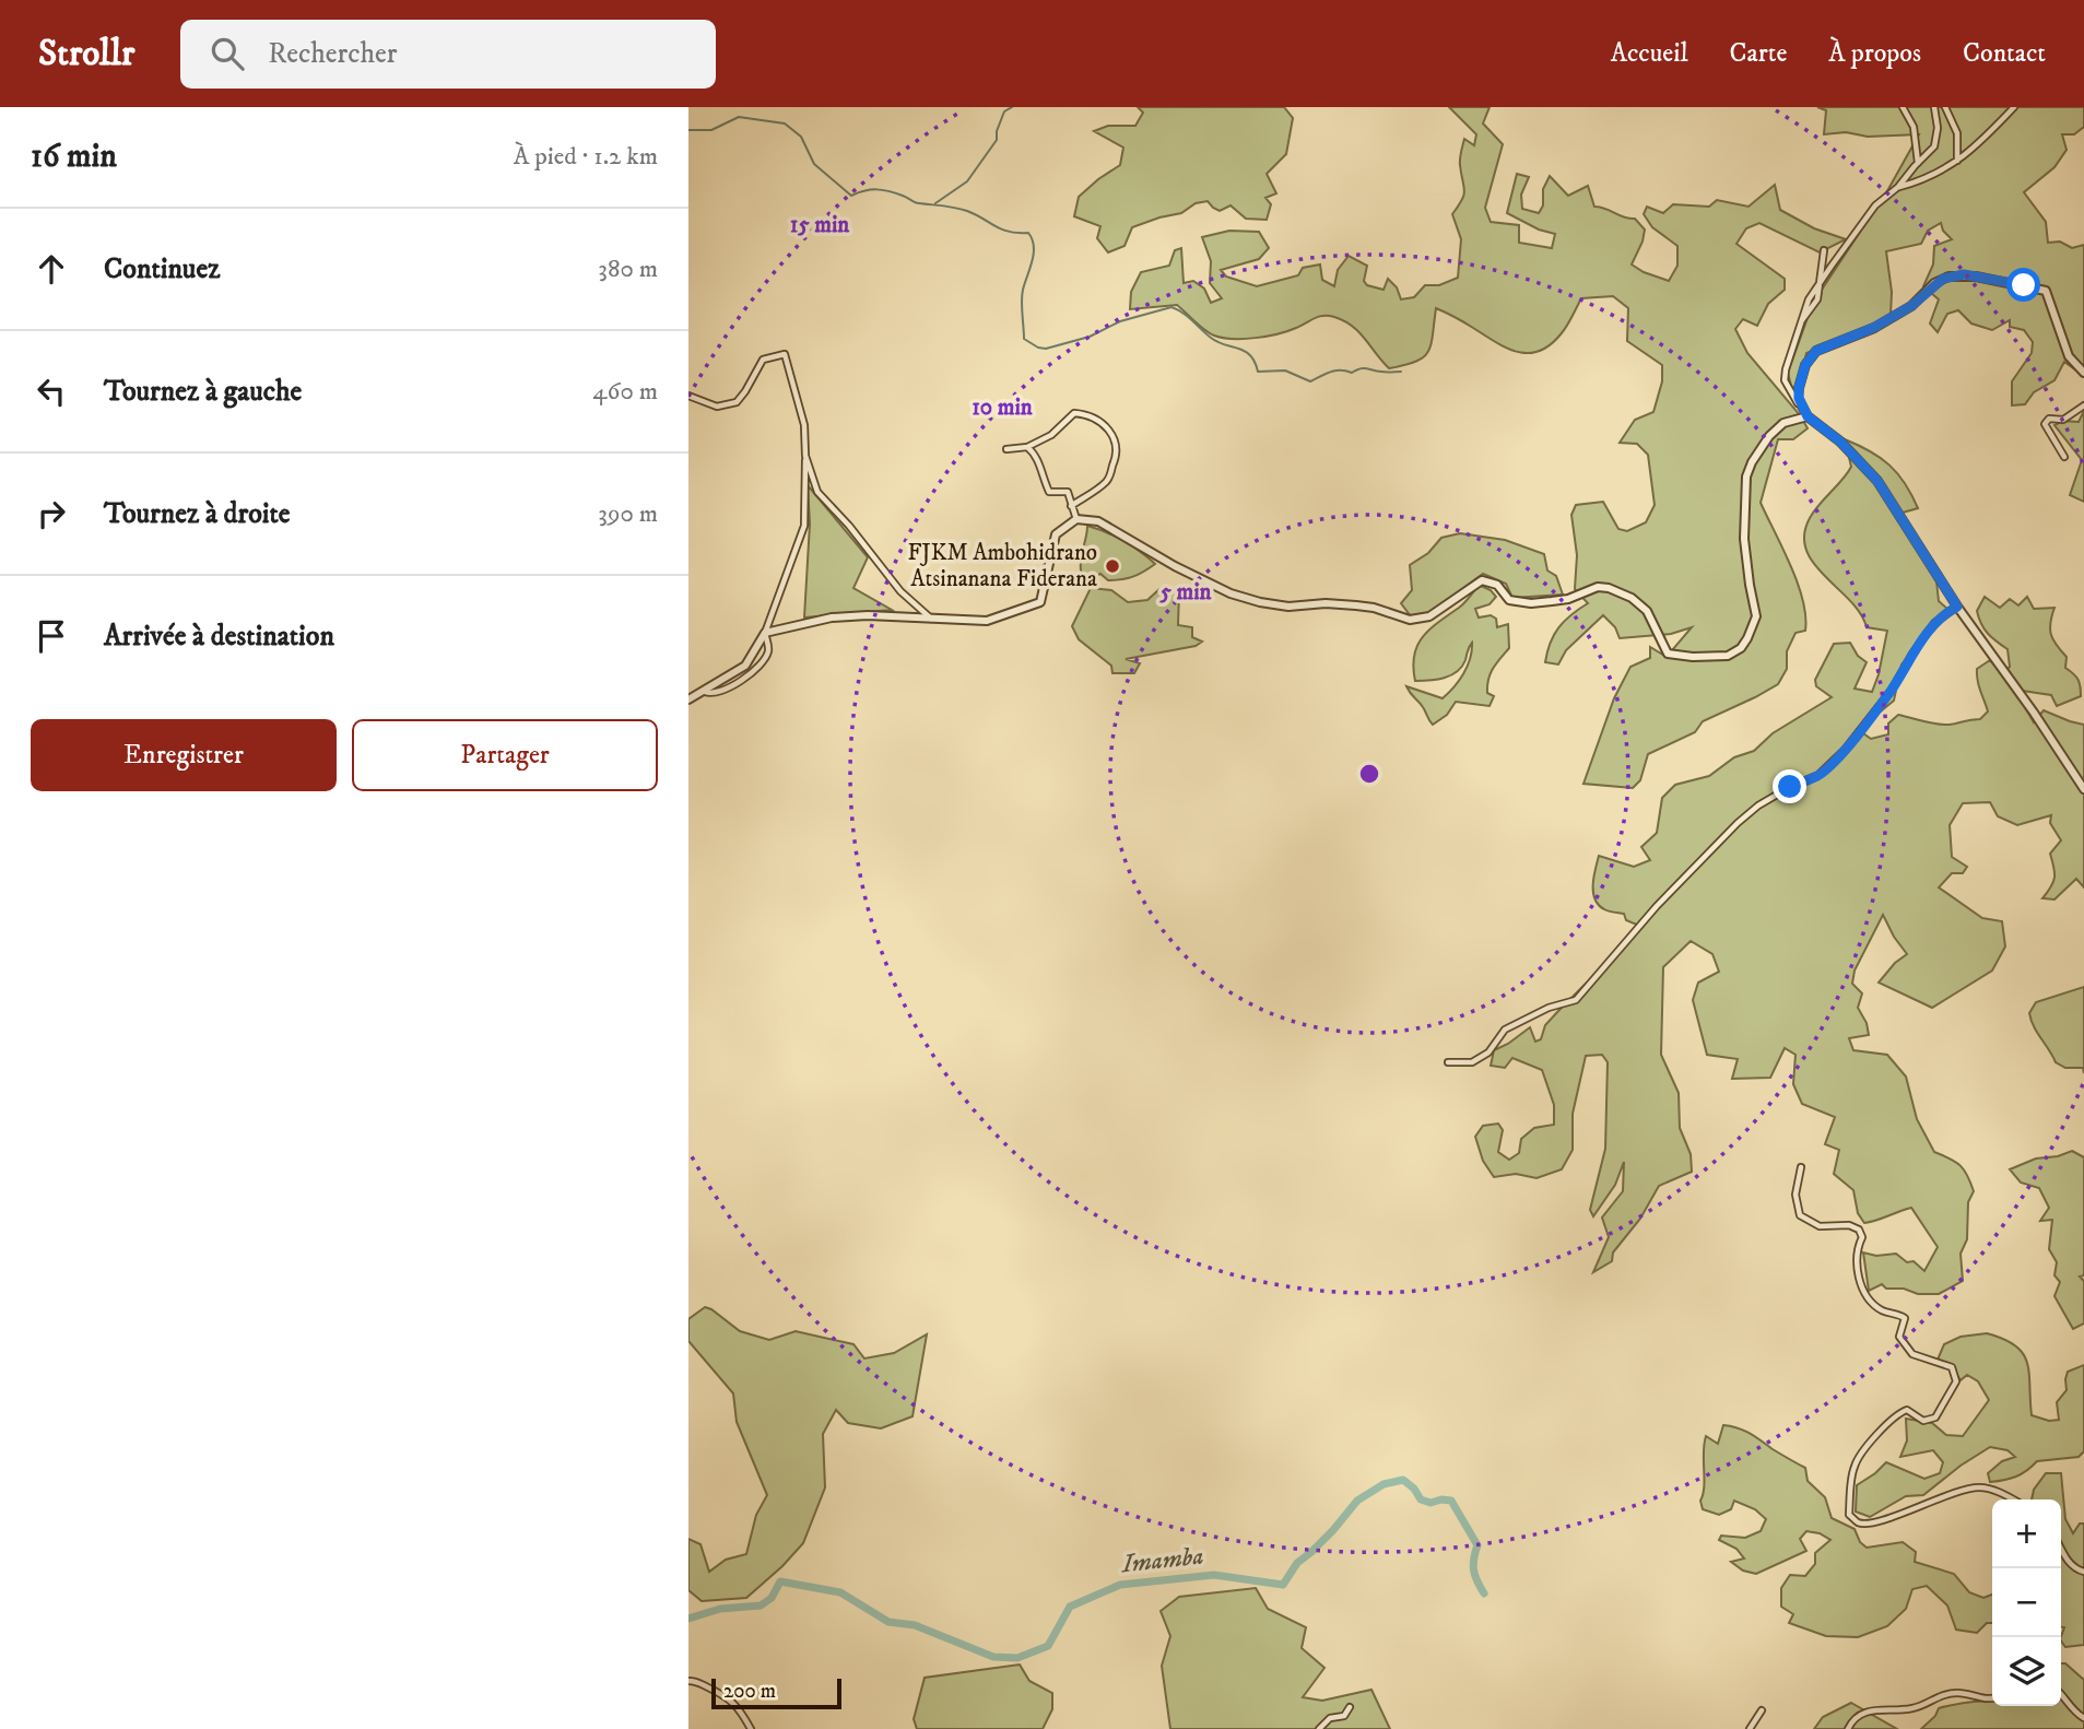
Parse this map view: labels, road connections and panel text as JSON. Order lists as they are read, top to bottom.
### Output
{
  "water": ["Imamba"],
  "places": ["FJKM Ambohidrano Atsinanana Fiderana"],
  "scale_bar": "200 m",
  "page": {
    "header": "Strollr",
    "search": "Rechercher",
    "nav": [
      "Accueil",
      "Carte",
      "À propos",
      "Contact"
    ],
    "heading": ["16 min", "À pied · 1.2 km"],
    "list": [
      ["Continuez", "380 m"],
      ["Tournez à gauche", "460 m"],
      ["Tournez à droite", "390 m"],
      "Arrivée à destination"
    ],
    "buttons": ["Enregistrer", "Partager"],
    "map_buttons": ["+", "−"],
    "scale": "200 m"
  },
  "rings": ["15 min", "10 min", "5 min"]
}
